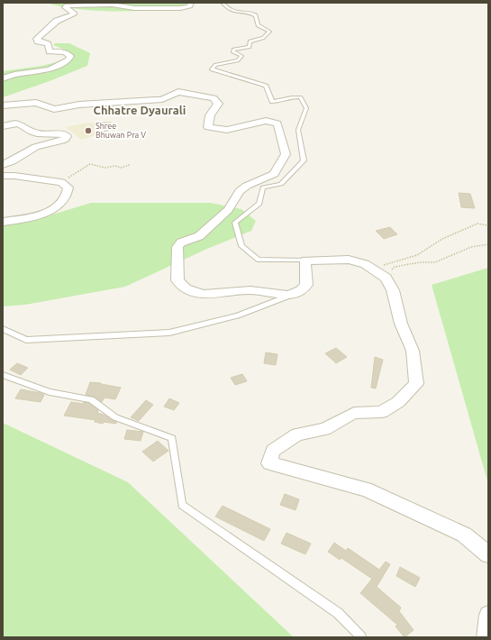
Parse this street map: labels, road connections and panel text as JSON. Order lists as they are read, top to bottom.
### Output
{
  "districts": ["Chhatre Dyaurali"],
  "places": ["Shree Bhuwan Pra V"]
}
